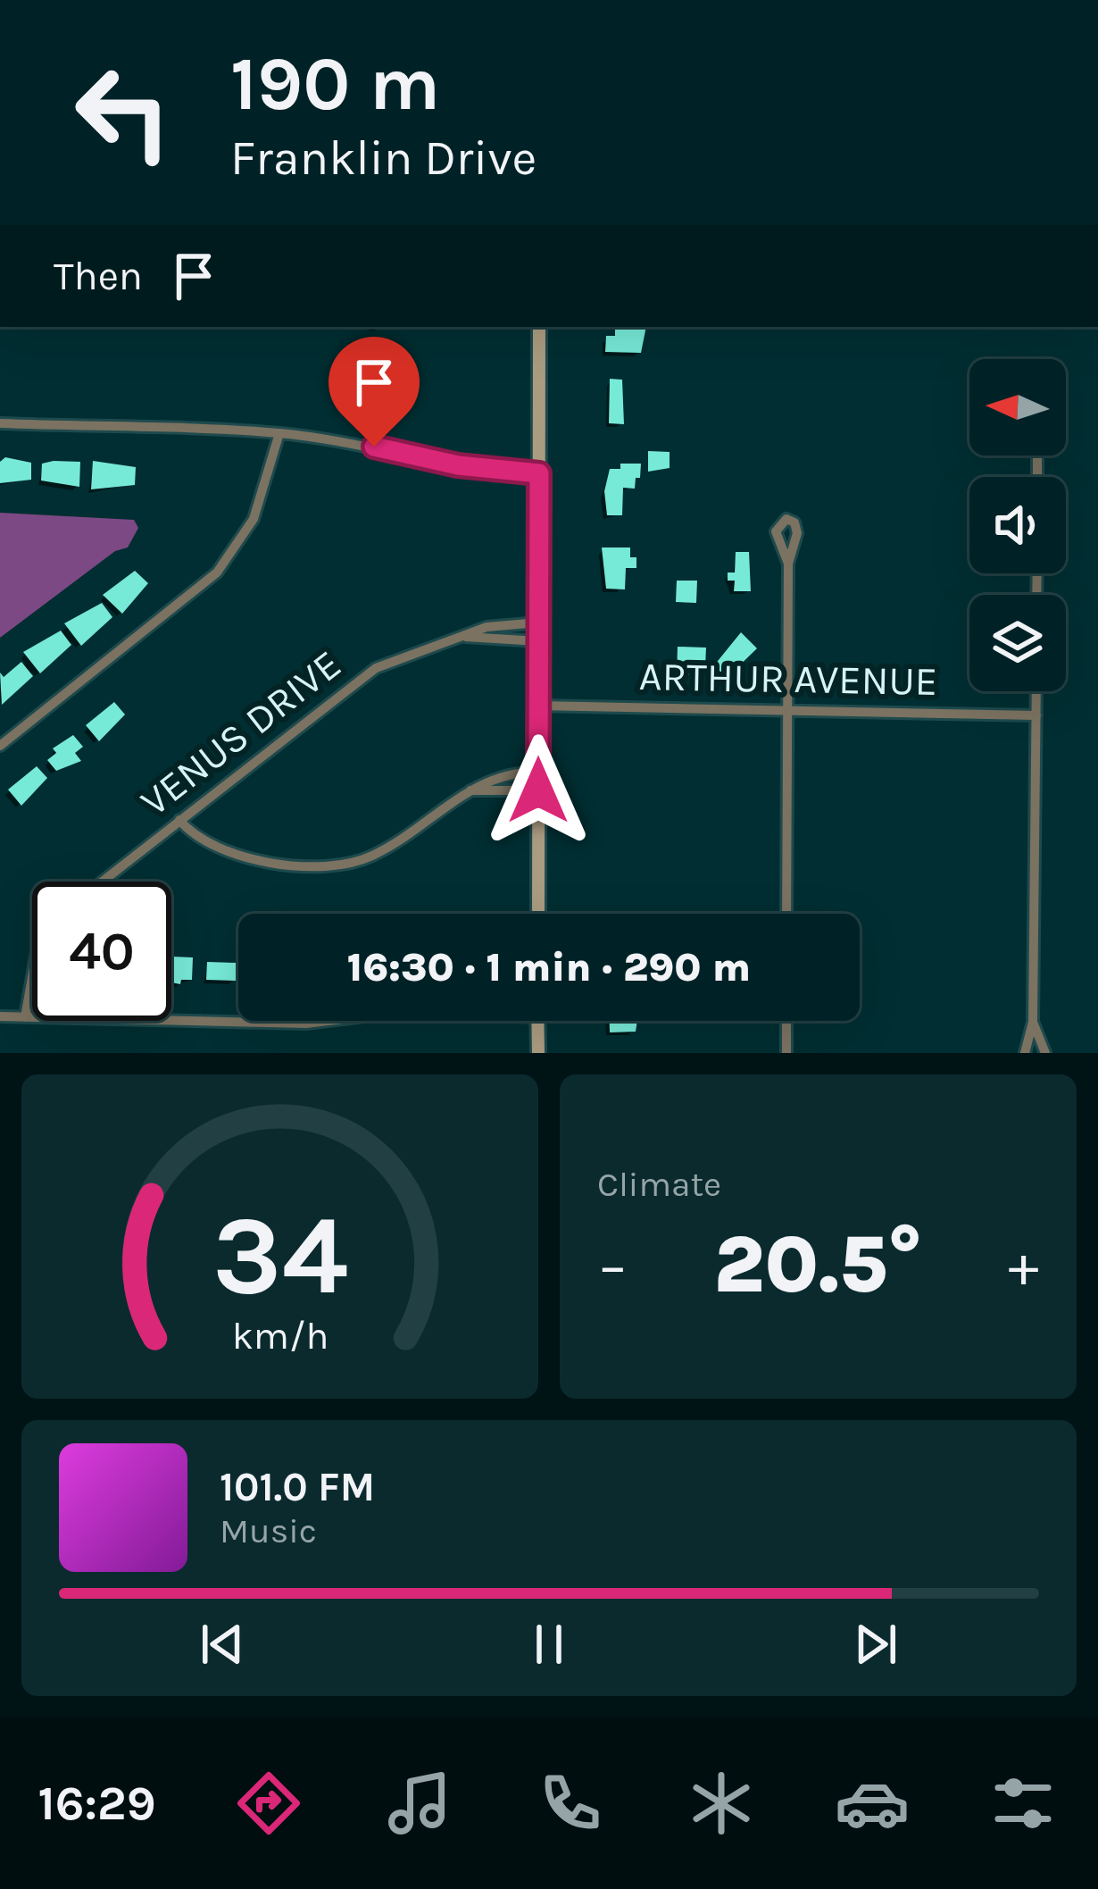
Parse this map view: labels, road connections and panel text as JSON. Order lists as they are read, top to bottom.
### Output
{
  "streets": {
    "street": ["ARTHUR AVENUE", "VENUS DRIVE"]
  },
  "north": "left",
  "page": {
    "turn": ["190 m", "Franklin Drive"],
    "then": "Then",
    "limit": "40",
    "trip": "16:30 · 1 min · 290 m",
    "tile": "Climate",
    "heat": ["−", "20.5°", "+"],
    "song": ["101.0 FM", "Music"],
    "tabs": "16:29",
    "gauge": ["34", "km/h"]
  }
}
